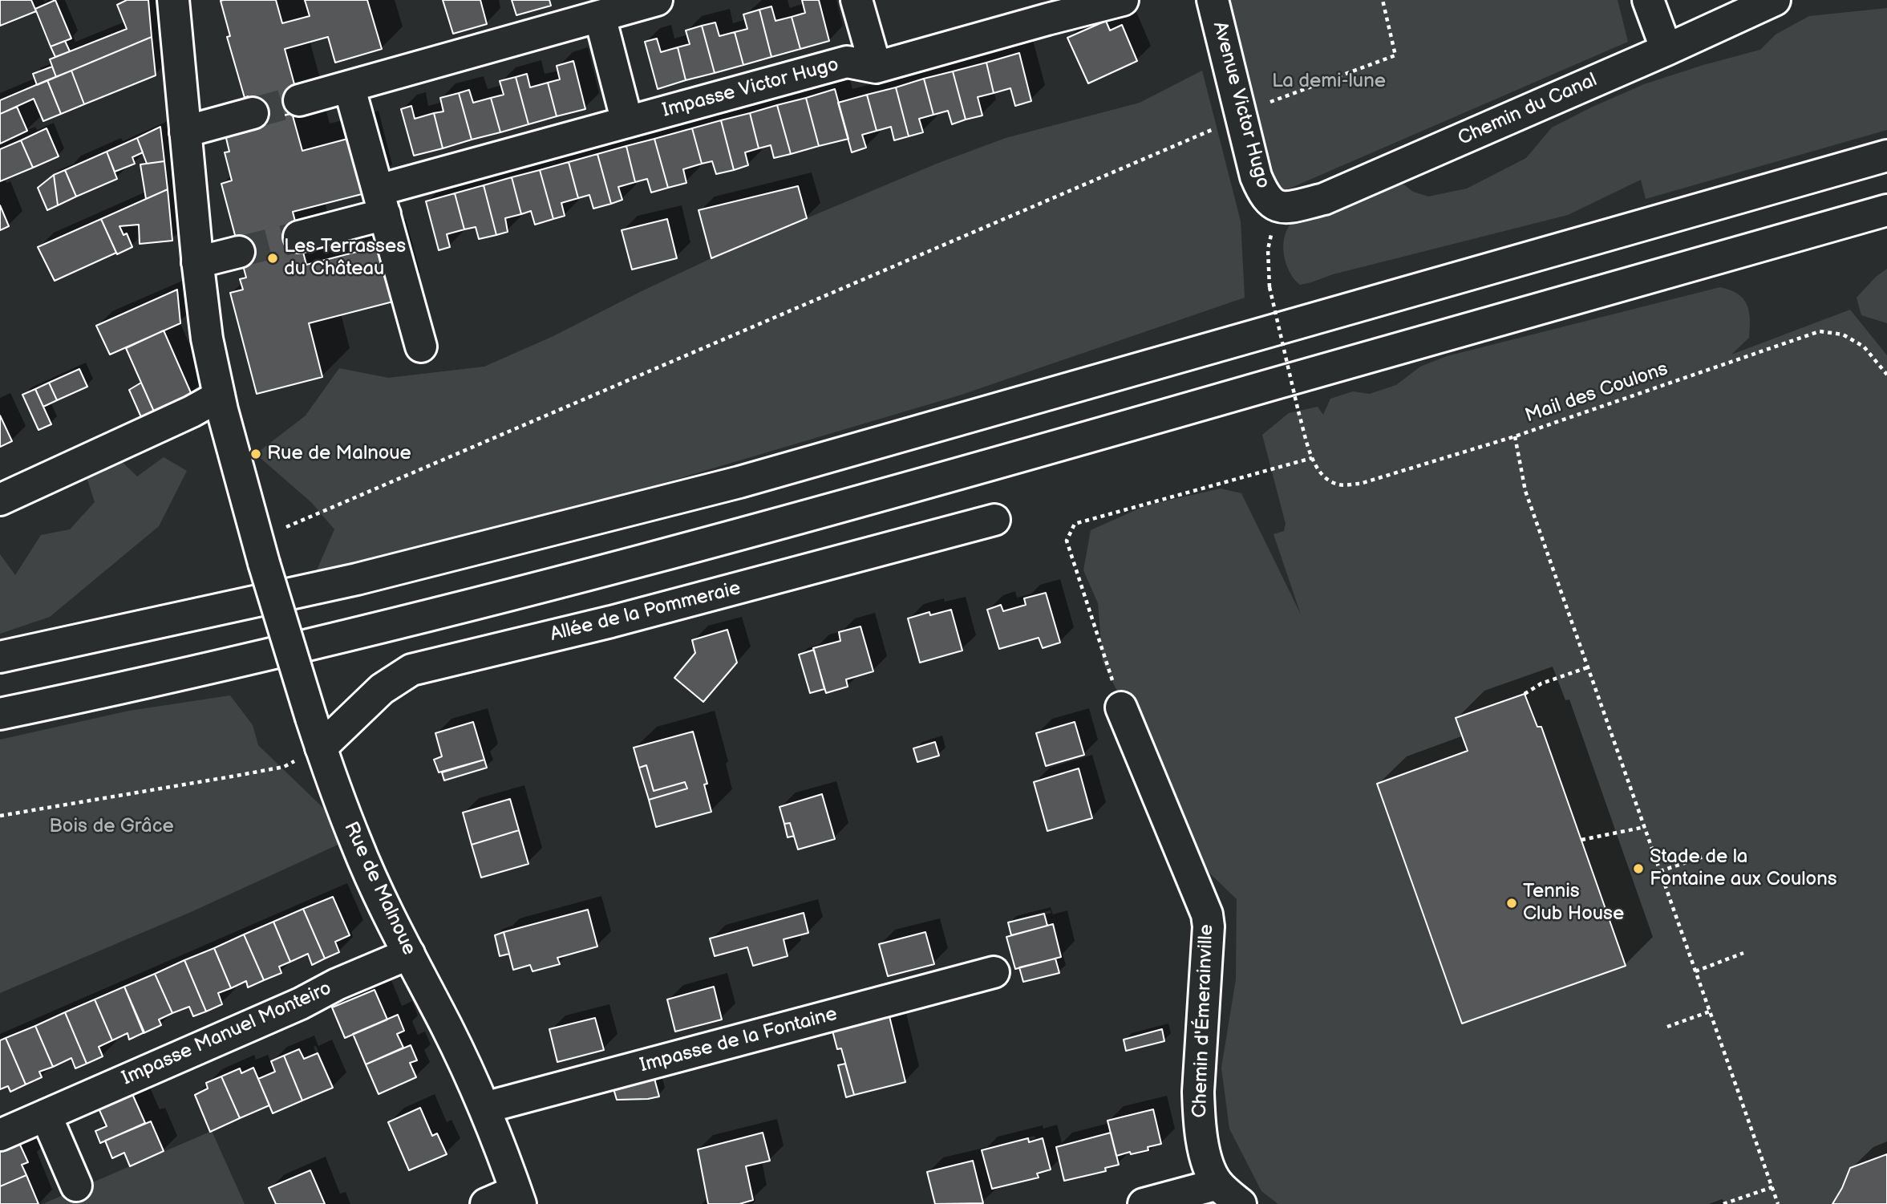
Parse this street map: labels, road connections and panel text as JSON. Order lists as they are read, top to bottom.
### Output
{
  "streets": {
    "main road": [
      "Impasse Victor Hugo",
      "Avenue Victor Hugo",
      "Chemin du Canal",
      "Allée de la Pommeraie",
      "Rue de Malnoue",
      "Chemin d'Émerainville",
      "Impasse Manuel Monteiro",
      "Impasse de la Fontaine"
    ],
    "path": ["Mail des Coulons"]
  },
  "crossings": [
    ["Avenue Victor Hugo", "Chemin du Canal"],
    ["Avenue Victor Hugo", "Mail des Coulons"],
    ["Chemin du Canal", "Mail des Coulons"],
    ["Allée de la Pommeraie", "Rue de Malnoue"],
    ["Rue de Malnoue", "Impasse Manuel Monteiro"],
    ["Rue de Malnoue", "Impasse de la Fontaine"]
  ],
  "parks": ["La demi-lune", "Bois de Grâce"],
  "places": [
    "Les Terrasses du Château",
    "Rue de Malnoue",
    "Stade de la Fontaine aux Coulons",
    "Tennis Club House"
  ]
}
